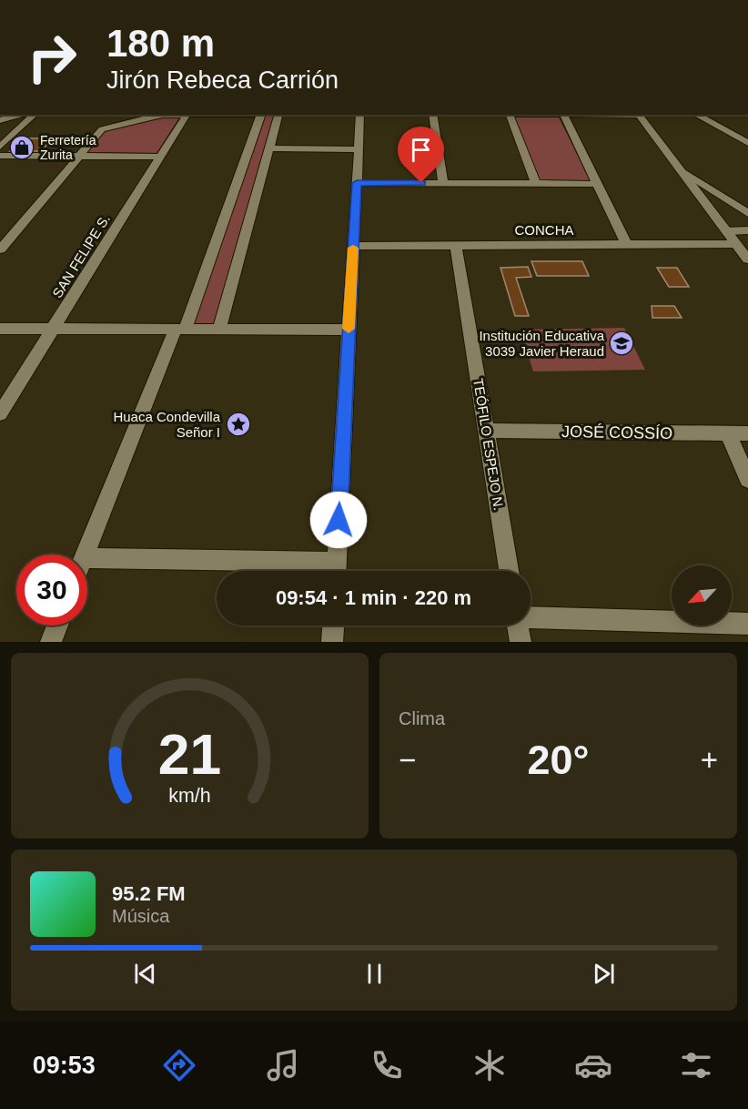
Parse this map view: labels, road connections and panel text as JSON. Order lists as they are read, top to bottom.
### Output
{
  "streets": {
    "street": [
      "CONCHA",
      "SAN FELIPE S.",
      "JOSÉ COSSÍO",
      "TEÓFILO ESPEJO N."
    ]
  },
  "crossings": [
    ["CONCHA", "TEÓFILO ESPEJO N."],
    ["JOSÉ COSSÍO", "TEÓFILO ESPEJO N."]
  ],
  "places": {
    "shop": ["Ferretería Zurita"],
    "school or university": ["Institución Educativa 3039 Javier Heraud"],
    "place": ["Huaca Condevilla Señor I"]
  },
  "north": "bottom left",
  "page": {
    "turn": ["180 m", "Jirón Rebeca Carrión"],
    "limit": "30",
    "trip": "09:54 · 1 min · 220 m",
    "tile": "Clima",
    "heat": ["−", "20°", "+"],
    "song": ["95.2 FM", "Música"],
    "tabs": "09:53",
    "gauge": ["21", "km/h"]
  }
}
